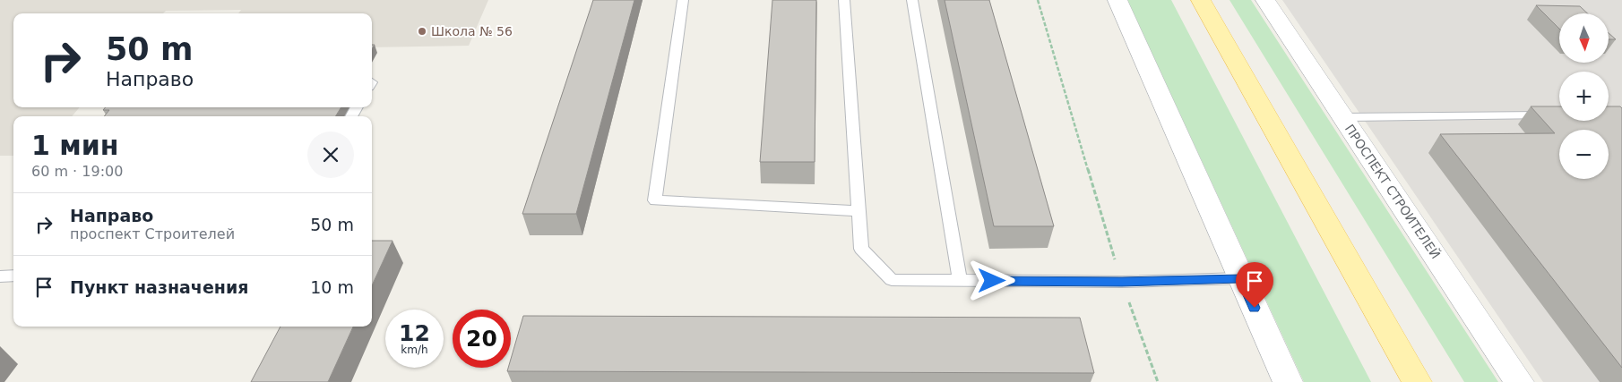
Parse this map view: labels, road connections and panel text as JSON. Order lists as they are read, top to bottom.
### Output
{
  "streets": {
    "street": ["ПРОСПЕКТ СТРОИТЕЛЕЙ"]
  },
  "places": ["Школа № 56"],
  "north": "bottom",
  "page": {
    "map_buttons": ["+", "−"],
    "turn": ["50 m", "Направо"],
    "heading": ["1 мин", "60 m · 19:00"],
    "list": [
      {
        "name": "Направо",
        "note": "проспект Строителей",
        "value": "50 m"
      },
      {
        "name": "Пункт назначения",
        "value": "10 m"
      }
    ],
    "speed": "12 km/h",
    "limit": "20"
  }
}
